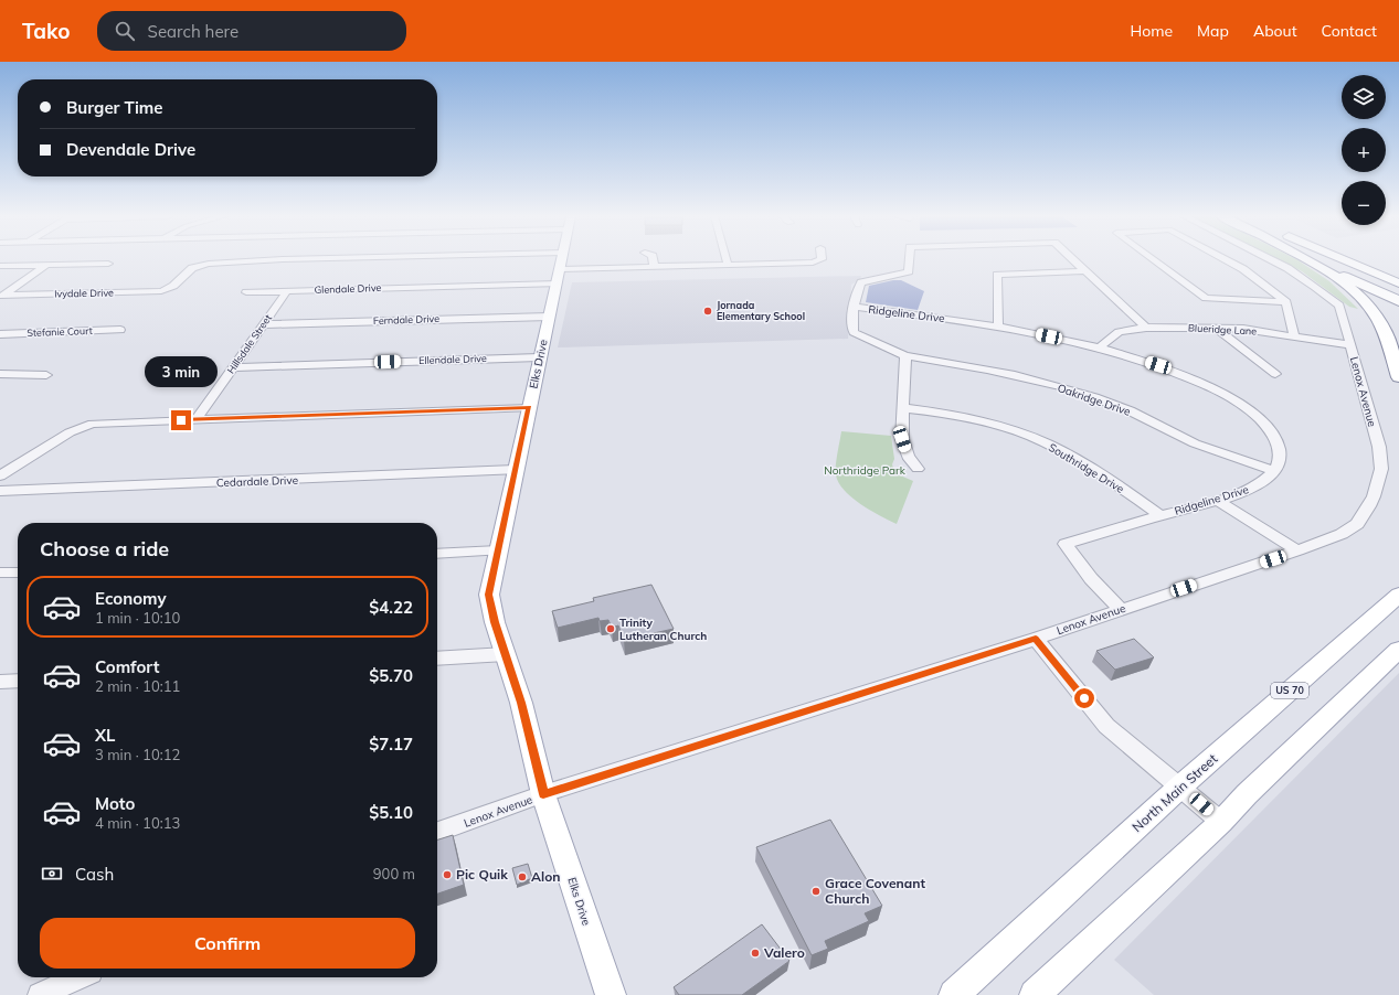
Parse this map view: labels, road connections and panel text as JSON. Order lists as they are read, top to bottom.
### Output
{
  "streets": {
    "main road": ["Elks Drive", "US 70", "North Main Street"],
    "street": [
      "Glendale Drive",
      "Ivydale Drive",
      "Ridgeline Drive",
      "Ferndale Drive",
      "Blueridge Lane",
      "Stefanie Court",
      "Hillsdale Street",
      "Ellendale Drive",
      "Lenox Avenue",
      "Oakridge Drive",
      "Southridge Drive",
      "Cedardale Drive"
    ]
  },
  "crossings": [
    ["Glendale Drive", "Hillsdale Street"],
    ["Glendale Drive", "Elks Drive"],
    ["Ridgeline Drive", "Blueridge Lane"],
    ["Ridgeline Drive", "Lenox Avenue"],
    ["Ridgeline Drive", "Oakridge Drive"],
    ["Ridgeline Drive", "Southridge Drive"],
    ["Ferndale Drive", "Hillsdale Street"],
    ["Ferndale Drive", "Elks Drive"],
    ["Blueridge Lane", "Lenox Avenue"],
    ["Hillsdale Street", "Ellendale Drive"],
    ["Ellendale Drive", "Elks Drive"],
    ["Elks Drive", "Lenox Avenue"],
    ["Elks Drive", "Cedardale Drive"]
  ],
  "parks": ["Northridge Park"],
  "places": [
    "Jornada Elementary School",
    "Trinity Lutheran Church",
    "Pic Quik",
    "Alon",
    "Grace Covenant Church",
    "Valero"
  ],
  "page": {
    "header": "Tako",
    "search": "Search here",
    "nav": [
      "Home",
      "Map",
      "About",
      "Contact"
    ],
    "map_buttons": ["+", "−"],
    "banner": ["Burger Time", "Devendale Drive"],
    "bubble": "3 min",
    "heading": "Choose a ride",
    "list": [
      {
        "name": "Economy",
        "note": "1 min · 10:10",
        "value": "$4.22"
      },
      {
        "name": "Comfort",
        "note": "2 min · 10:11",
        "value": "$5.70"
      },
      {
        "name": "XL",
        "note": "3 min · 10:12",
        "value": "$7.17"
      },
      {
        "name": "Moto",
        "note": "4 min · 10:13",
        "value": "$5.10"
      }
    ],
    "pay": ["Cash", "900 m"],
    "buttons": "Confirm"
  }
}
